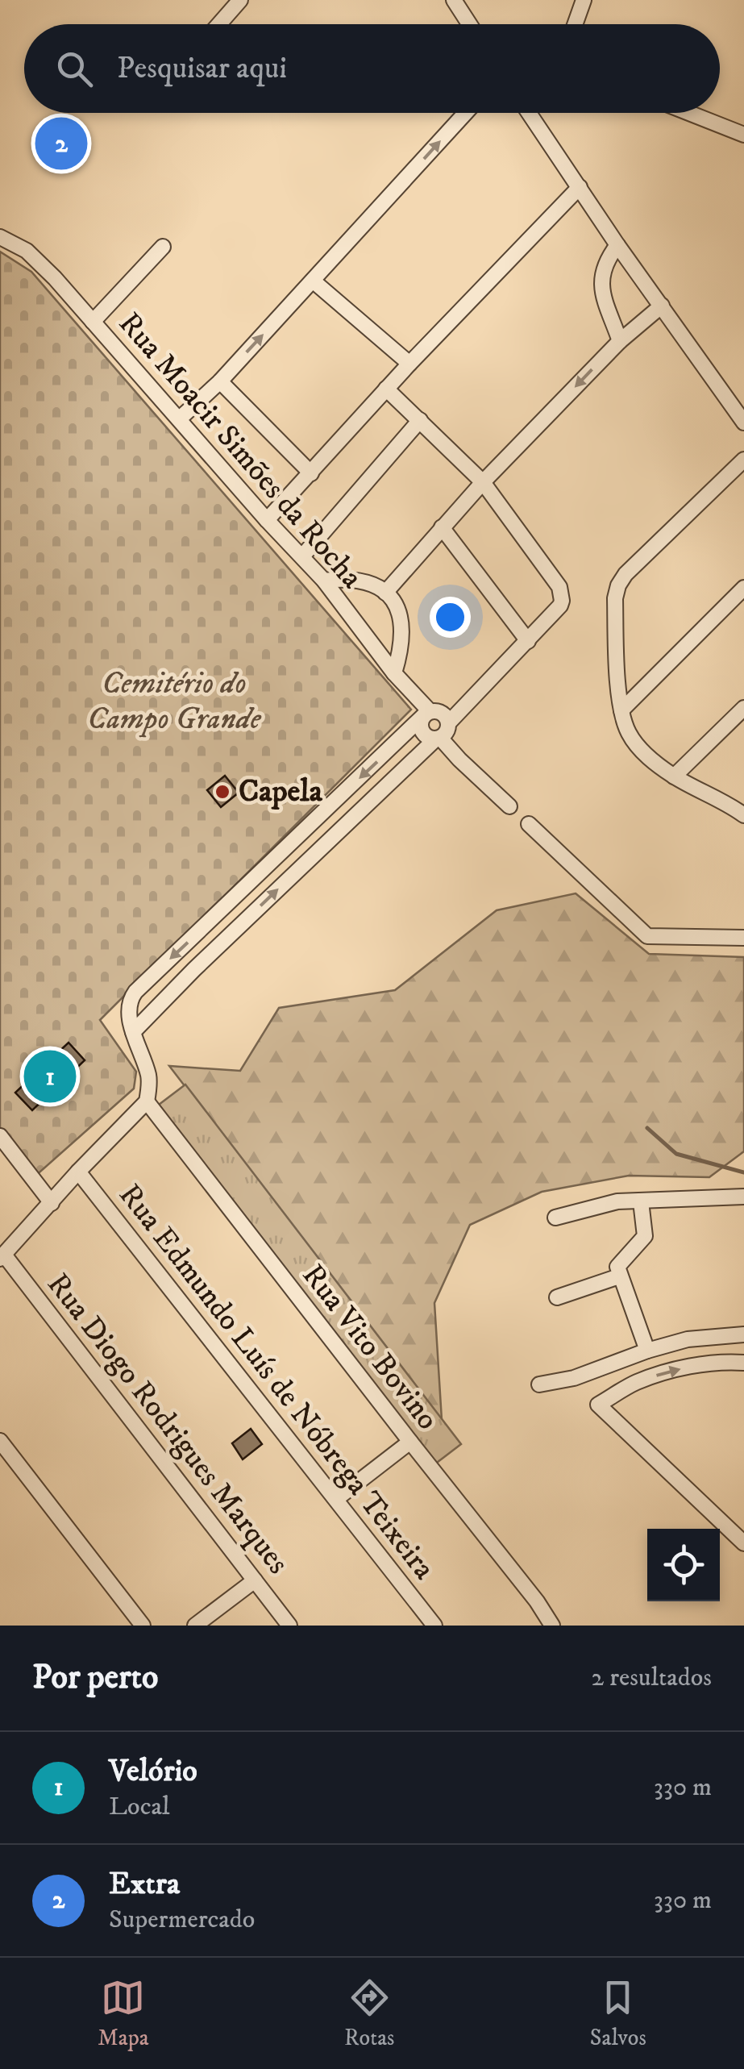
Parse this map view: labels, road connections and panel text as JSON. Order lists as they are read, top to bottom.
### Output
{
  "streets": {
    "street": [
      "Rua Moacir Simões da Rocha",
      "Rua Vito Bovino",
      "Rua Edmundo Luís de Nóbrega Teixeira",
      "Rua Diogo Rodrigues Marques"
    ]
  },
  "parks": ["Cemitério do Campo Grande"],
  "places": ["Capela"],
  "page": {
    "search": "Pesquisar aqui",
    "pins": ["2", "1"],
    "heading": ["Por perto", "2 resultados"],
    "list": [
      {
        "mark": "1",
        "name": "Velório",
        "note": "Local",
        "value": "330 m"
      },
      {
        "mark": "2",
        "name": "Extra",
        "note": "Supermercado",
        "value": "330 m"
      }
    ],
    "nav": ["Mapa", "Rotas", "Salvos"]
  }
}
